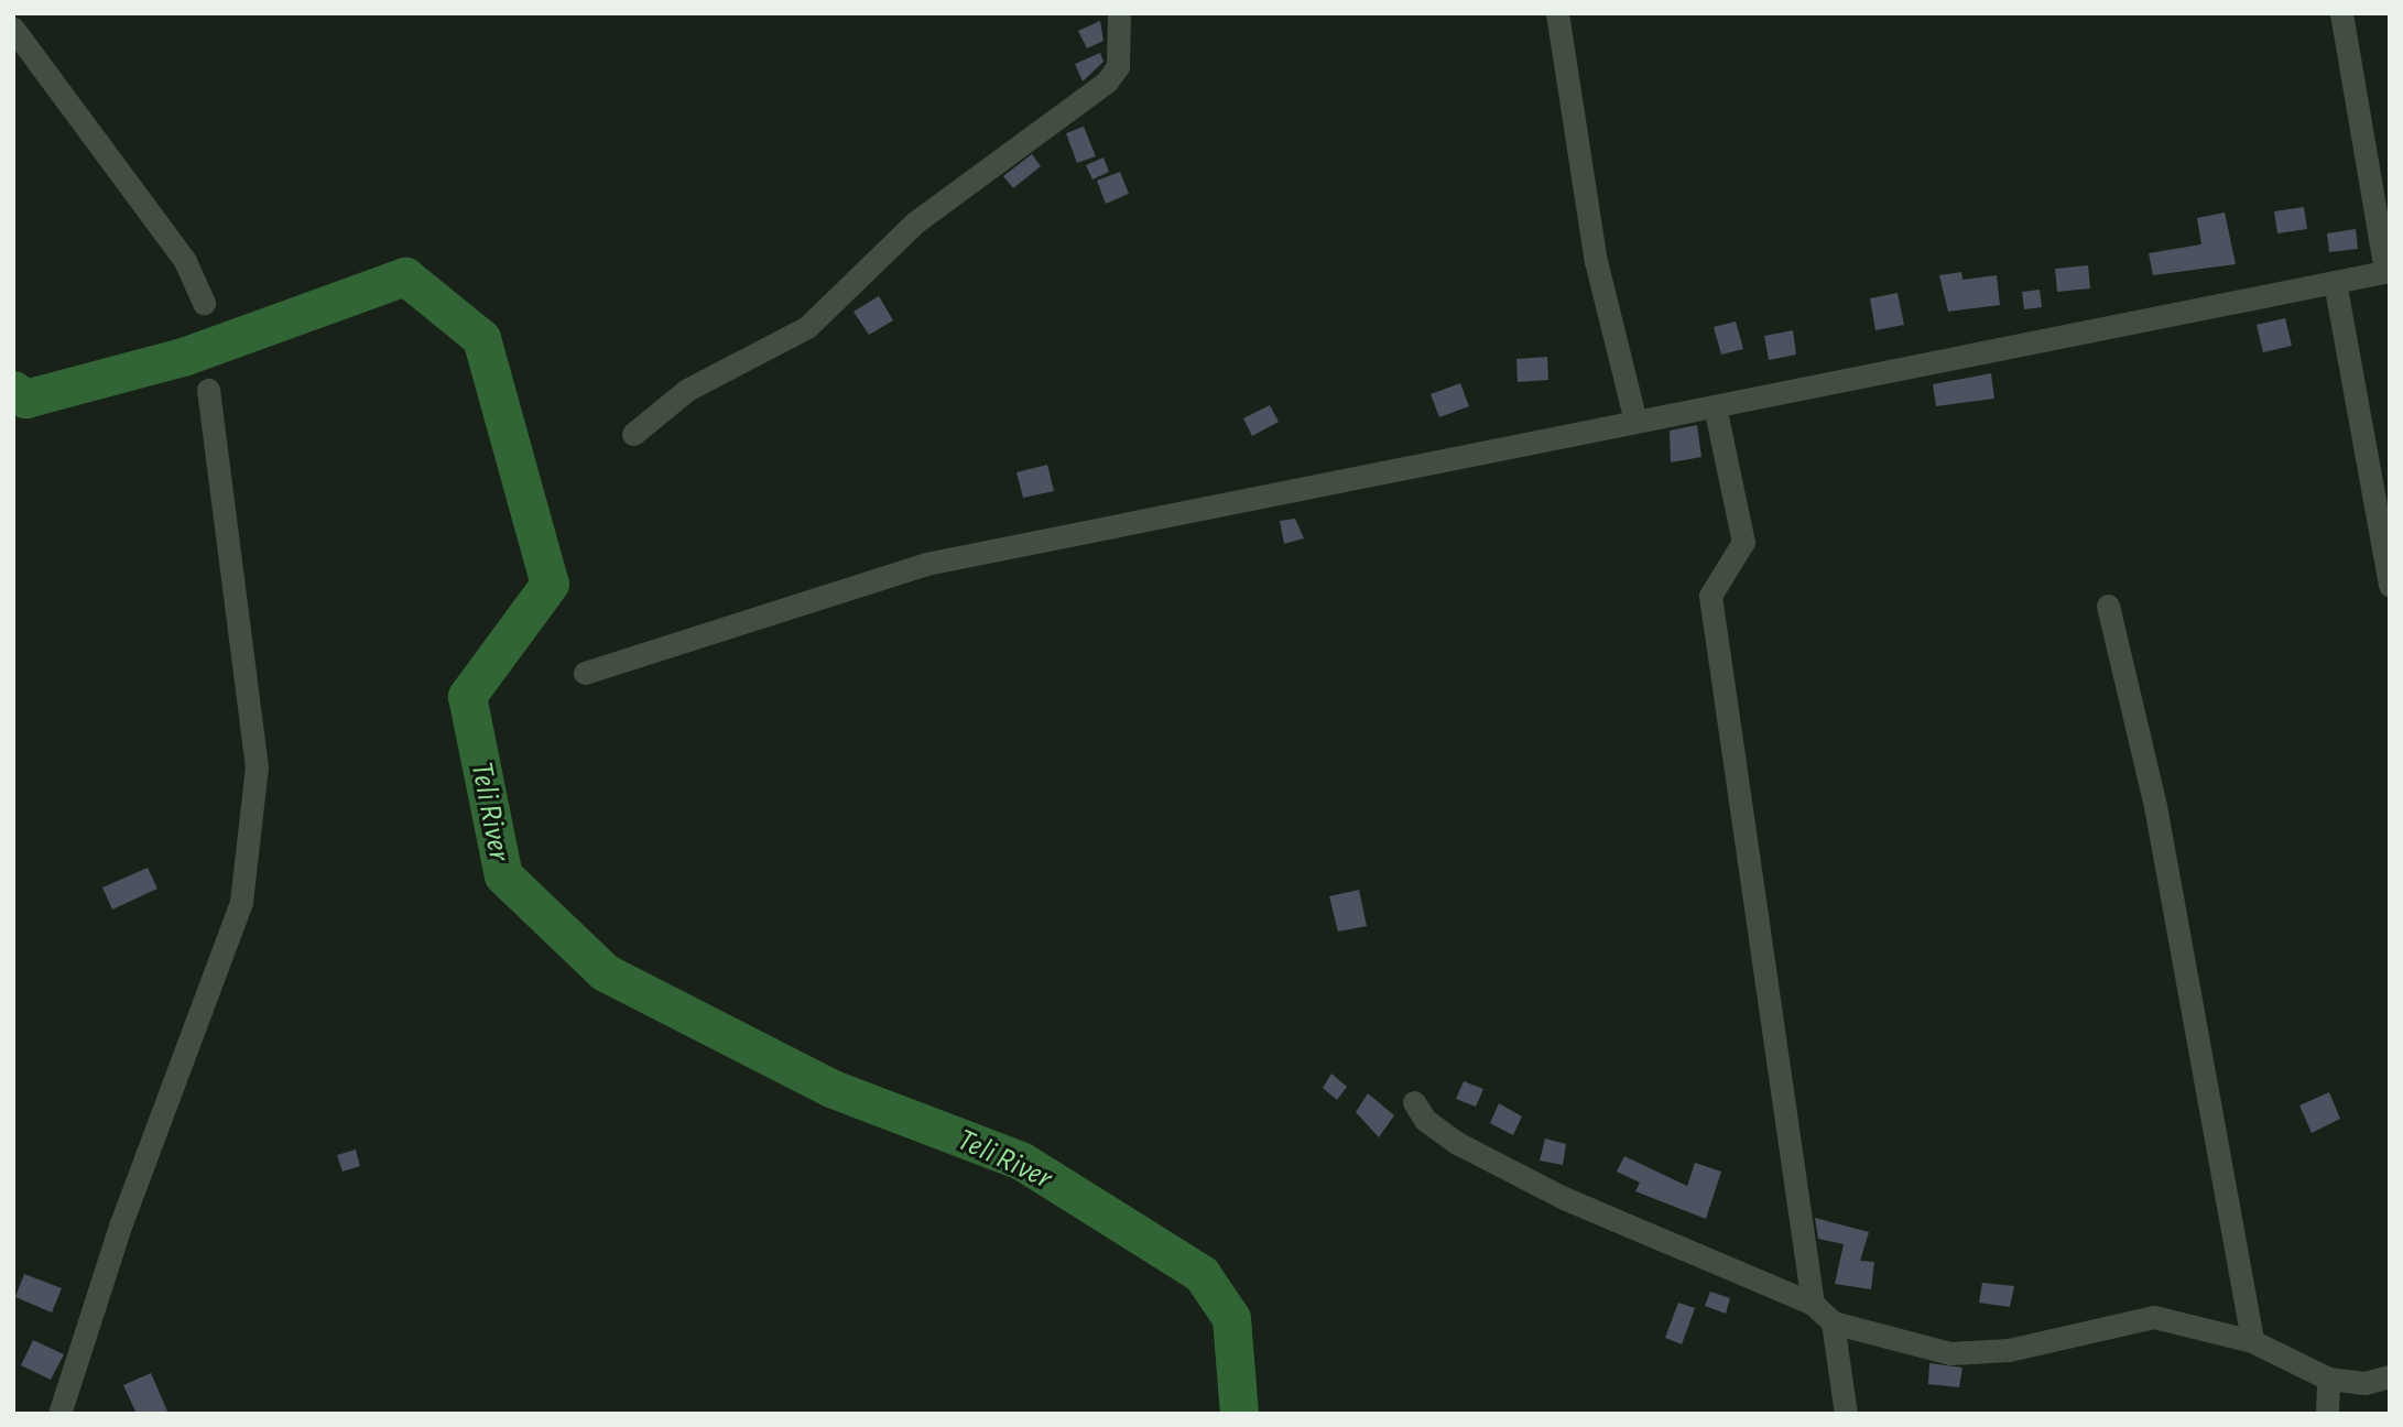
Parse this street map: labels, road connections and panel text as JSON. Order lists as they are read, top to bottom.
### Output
{
  "water": ["Teli River"]
}
